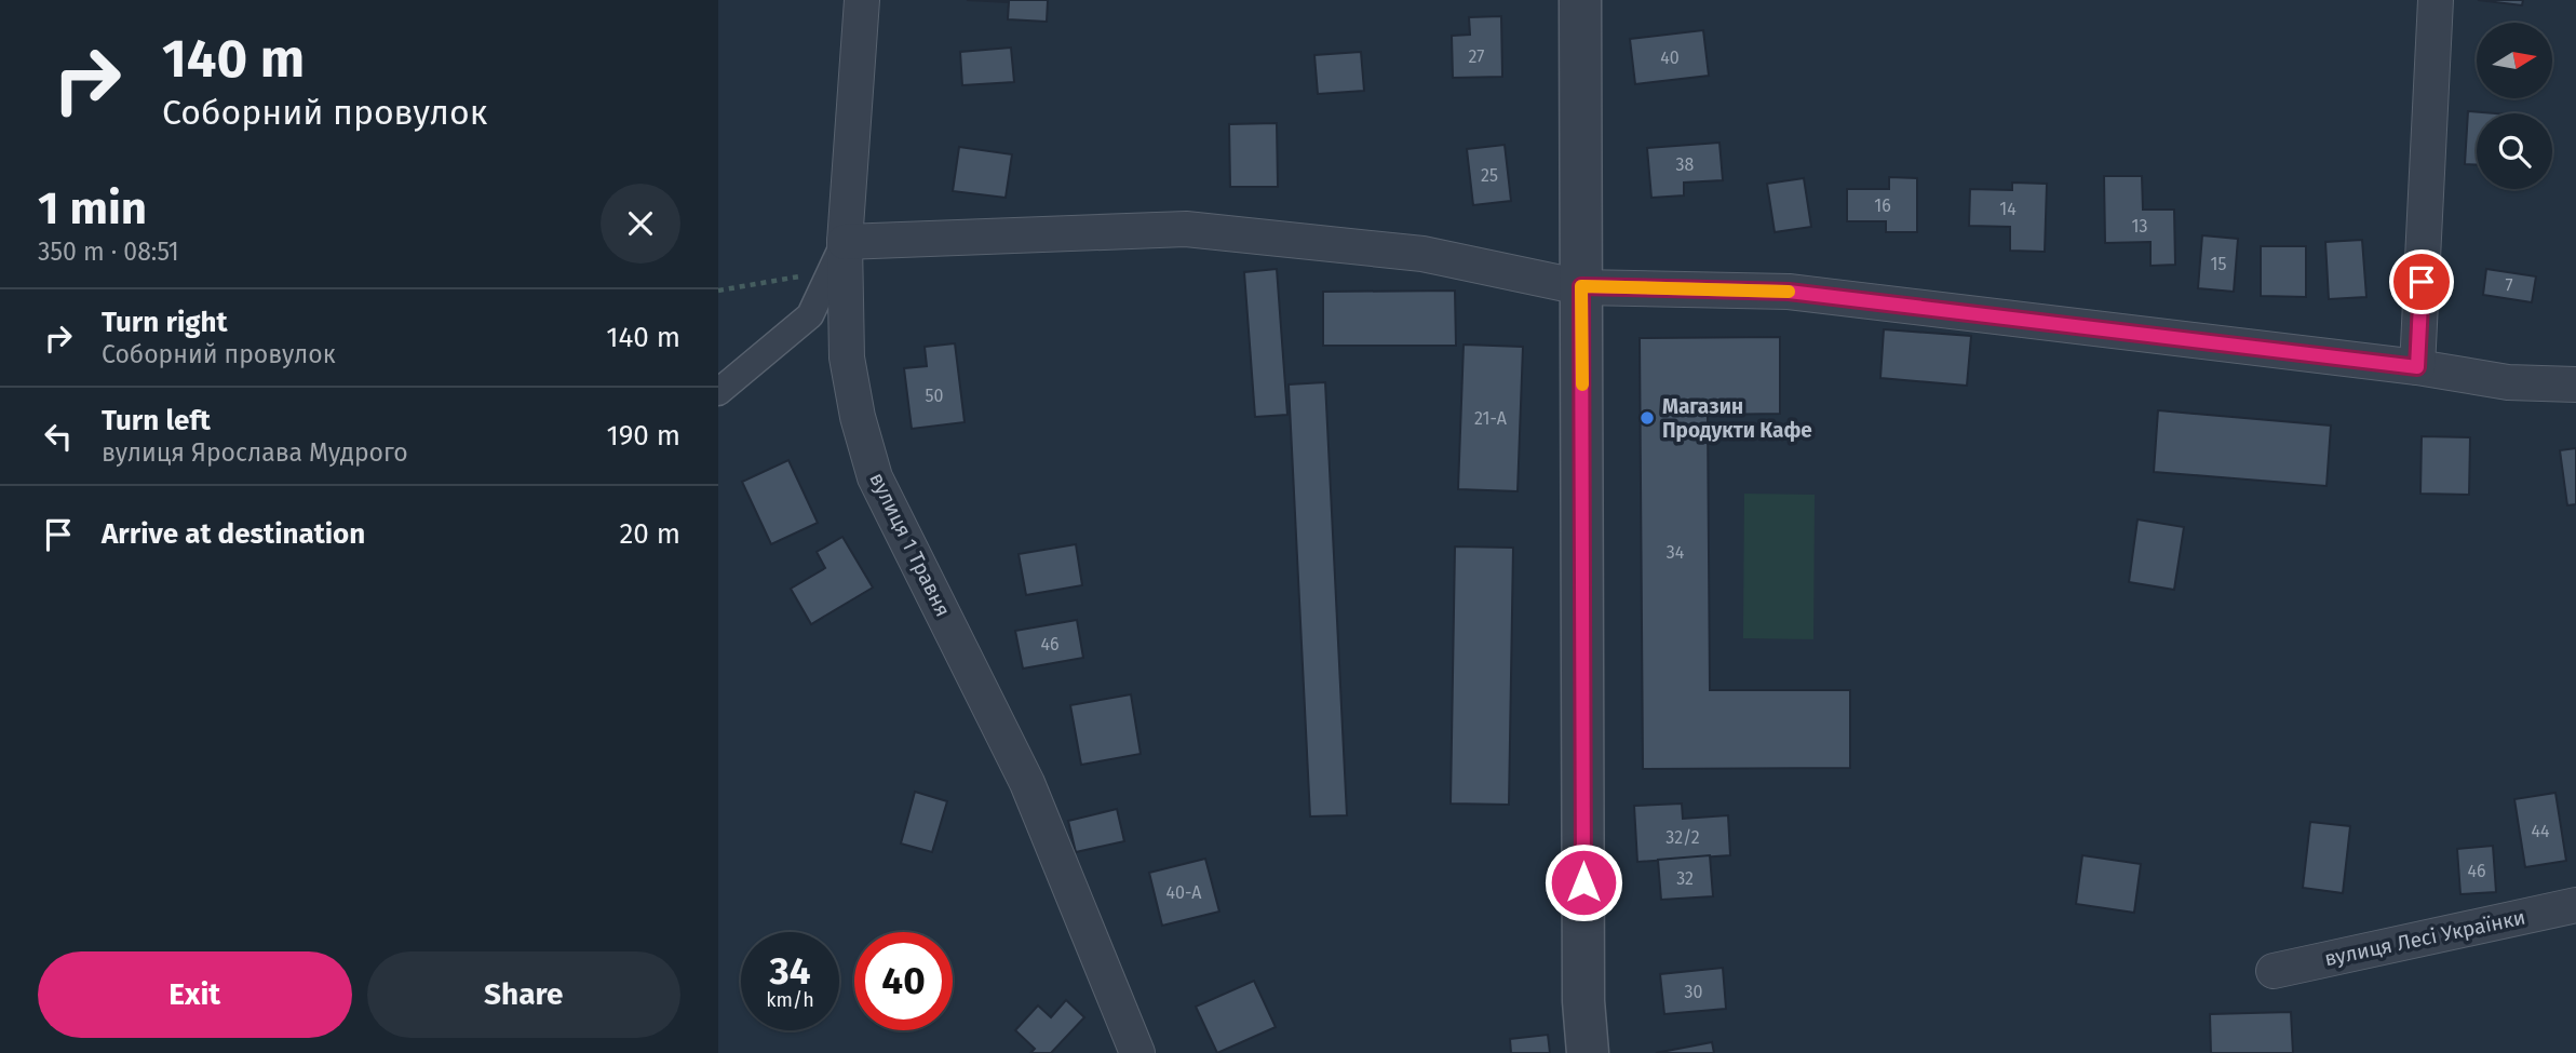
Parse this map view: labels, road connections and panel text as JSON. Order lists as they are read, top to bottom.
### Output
{
  "streets": {
    "street": ["вулиця 1 Травня", "вулиця Лесі Українки"]
  },
  "places": ["Магазин Продукти Кафе"],
  "house_numbers": [
    "27",
    "40",
    "38",
    "25",
    "16",
    "14",
    "13",
    "15",
    "7",
    "50",
    "21-А",
    "34",
    "46",
    "44",
    "32/2",
    "46",
    "32",
    "40-А",
    "30"
  ],
  "north": "right",
  "page": {
    "turn": ["140 m", "Соборний провулок"],
    "heading": ["1 min", "350 m · 08:51"],
    "list": [
      {
        "name": "Turn right",
        "note": "Соборний провулок",
        "value": "140 m"
      },
      {
        "name": "Turn left",
        "note": "вулиця Ярослава Мудрого",
        "value": "190 m"
      },
      {
        "name": "Arrive at destination",
        "value": "20 m"
      }
    ],
    "speed": "34 km/h",
    "limit": "40",
    "buttons": ["Exit", "Share"]
  }
}
